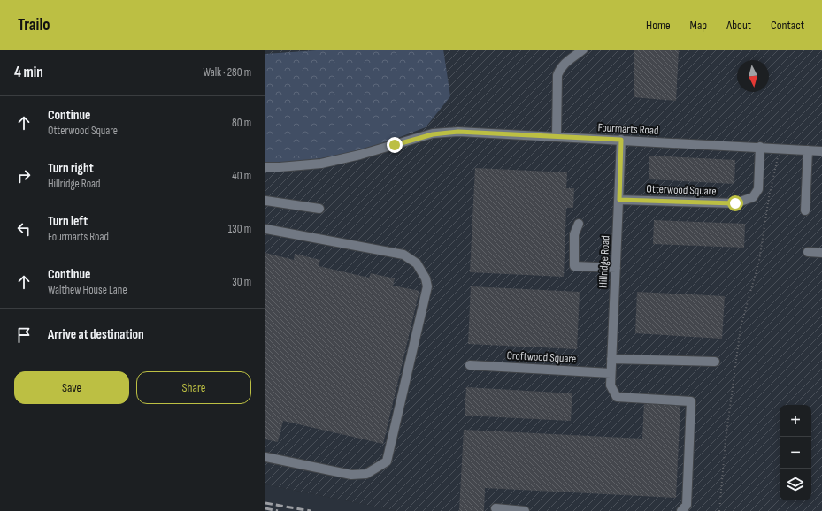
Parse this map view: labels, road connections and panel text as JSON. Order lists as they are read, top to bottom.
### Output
{
  "streets": {
    "street": [
      "Fourmarts Road",
      "Otterwood Square",
      "Hillridge Road",
      "Croftwood Square"
    ]
  },
  "crossings": [
    ["Fourmarts Road", "Otterwood Square"],
    ["Fourmarts Road", "Hillridge Road"],
    ["Otterwood Square", "Hillridge Road"],
    ["Hillridge Road", "Croftwood Square"]
  ],
  "north": "bottom",
  "page": {
    "header": "Trailo",
    "nav": [
      "Home",
      "Map",
      "About",
      "Contact"
    ],
    "heading": ["4 min", "Walk · 280 m"],
    "list": [
      ["Continue", "Otterwood Square", "80 m"],
      ["Turn right", "Hillridge Road", "40 m"],
      ["Turn left", "Fourmarts Road", "130 m"],
      ["Continue", "Walthew House Lane", "30 m"],
      "Arrive at destination"
    ],
    "buttons": ["Save", "Share"],
    "map_buttons": ["+", "−"]
  }
}
